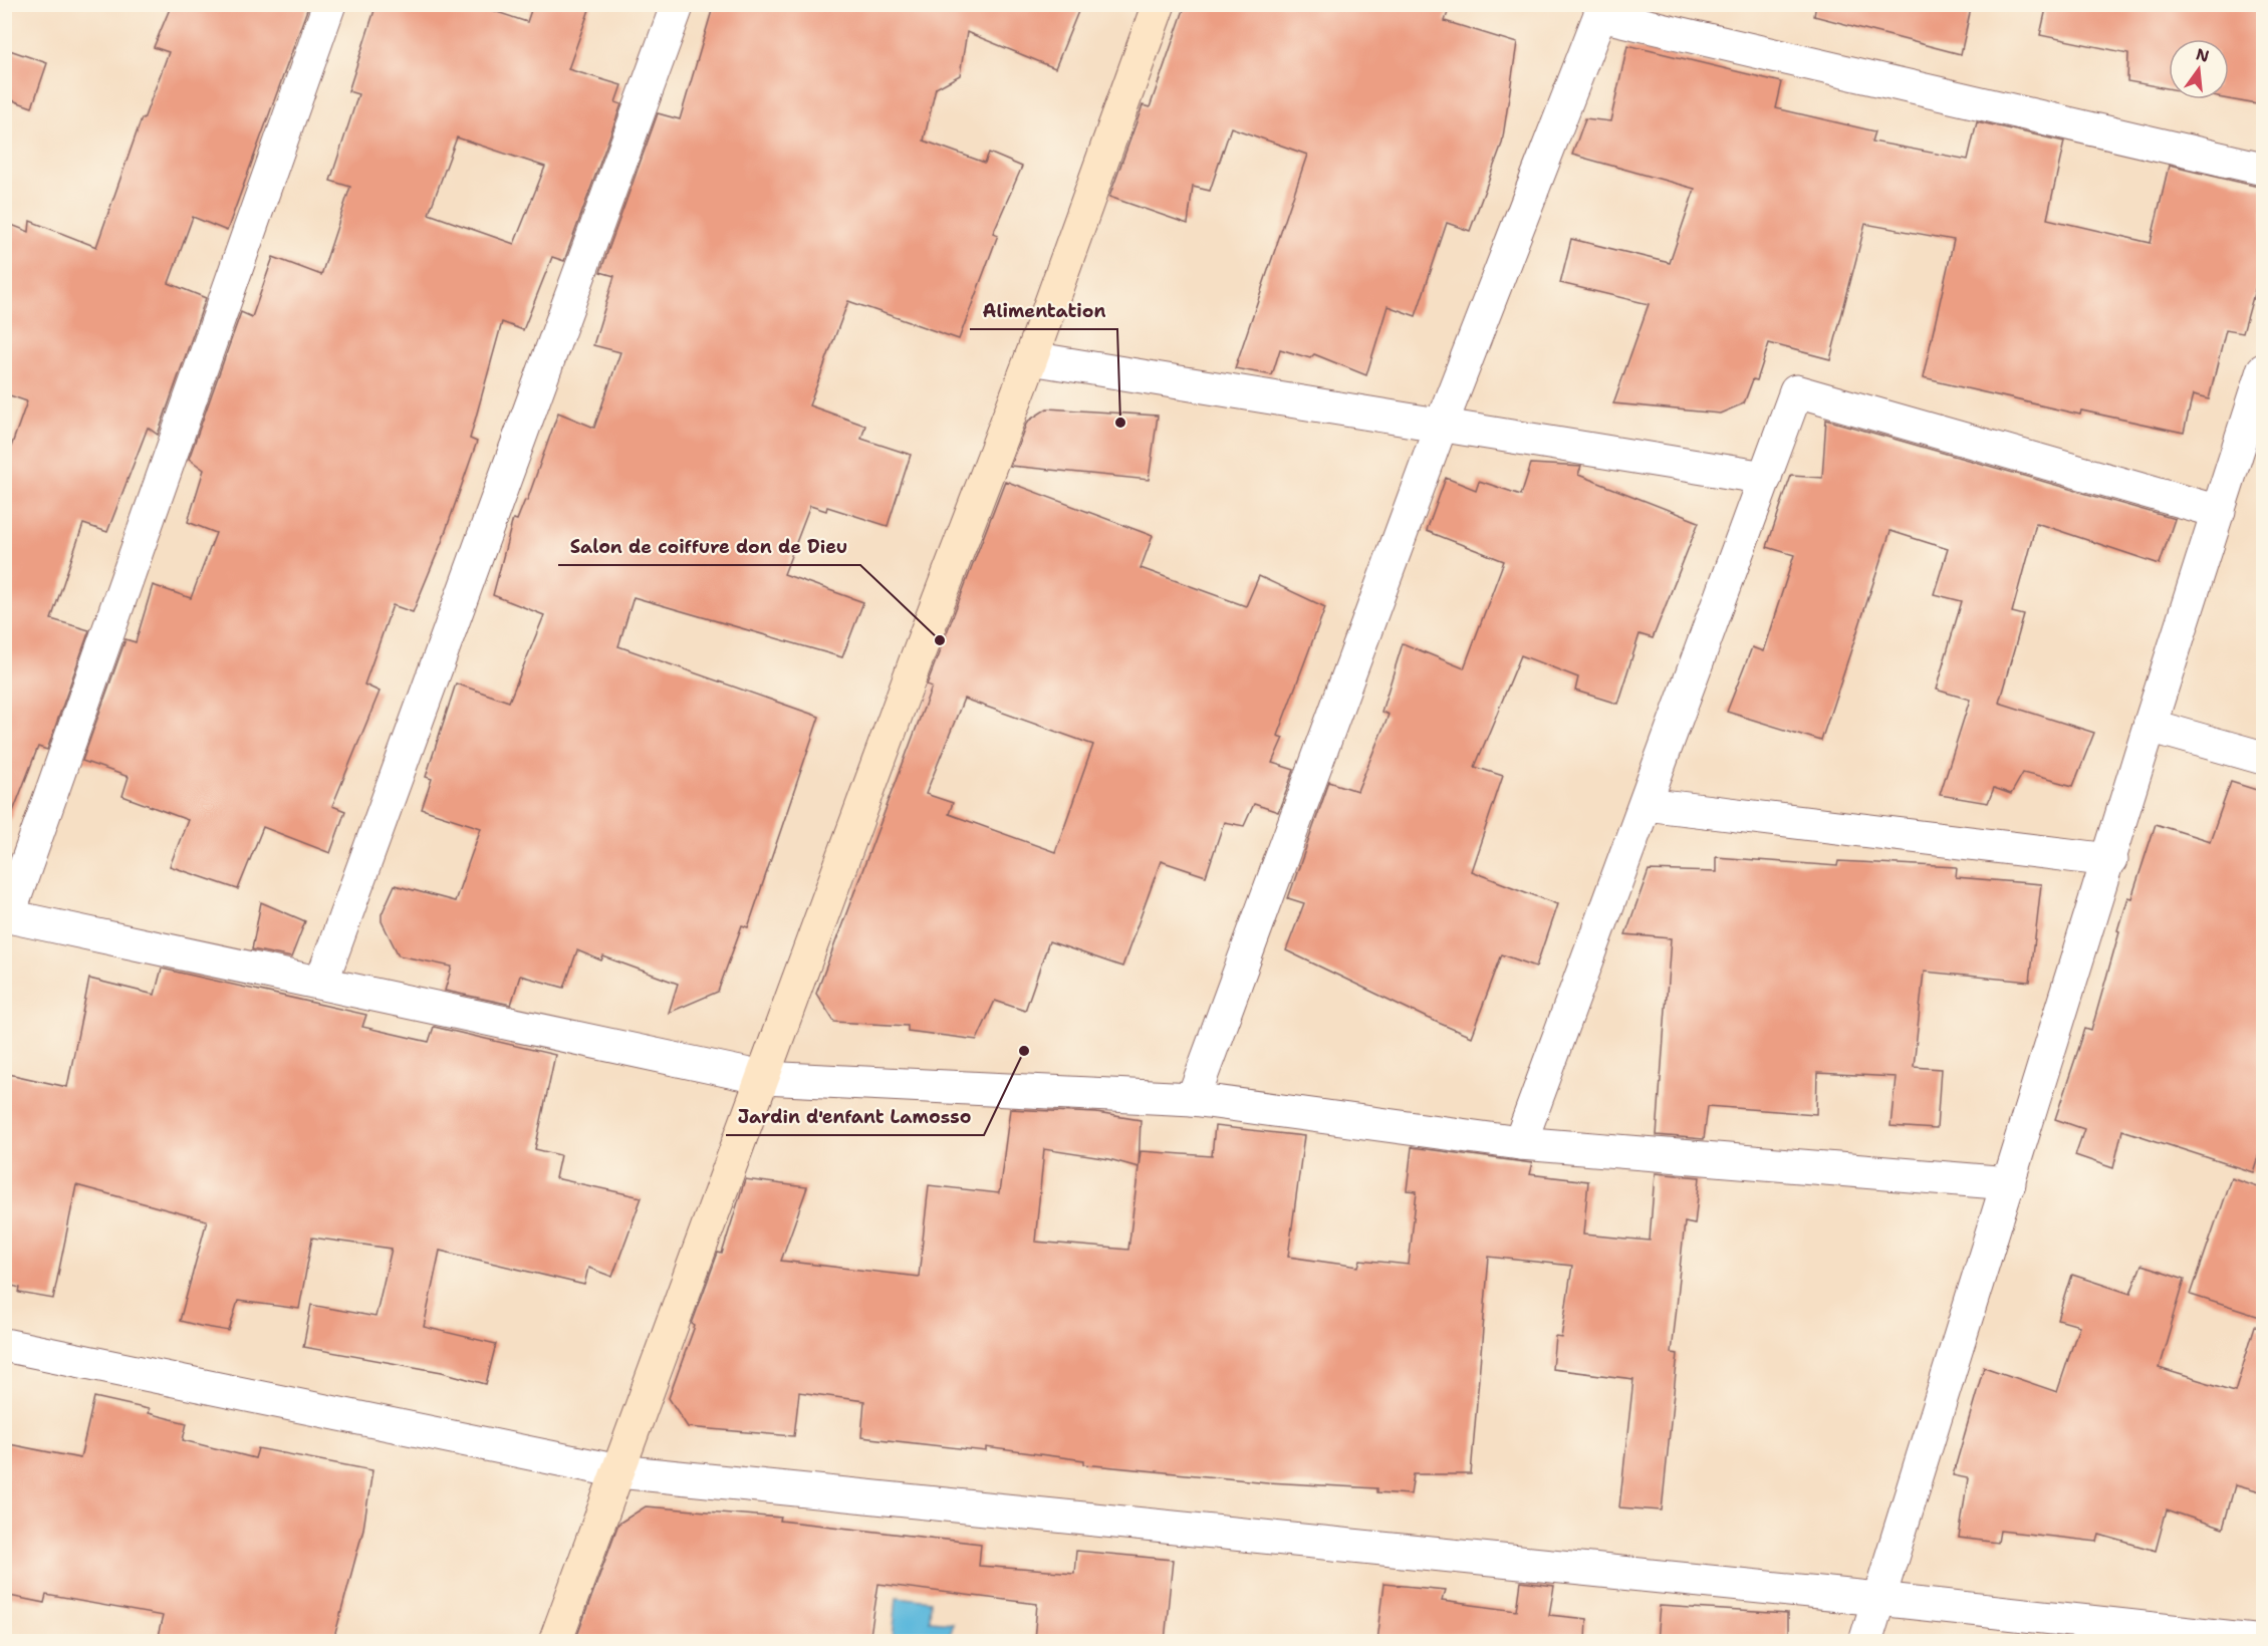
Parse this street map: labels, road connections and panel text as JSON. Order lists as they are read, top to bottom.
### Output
{
  "places": ["Alimentation", "Salon de coiffure don de Dieu", "Jardin d'enfant Lamosso"],
  "north": "top"
}
